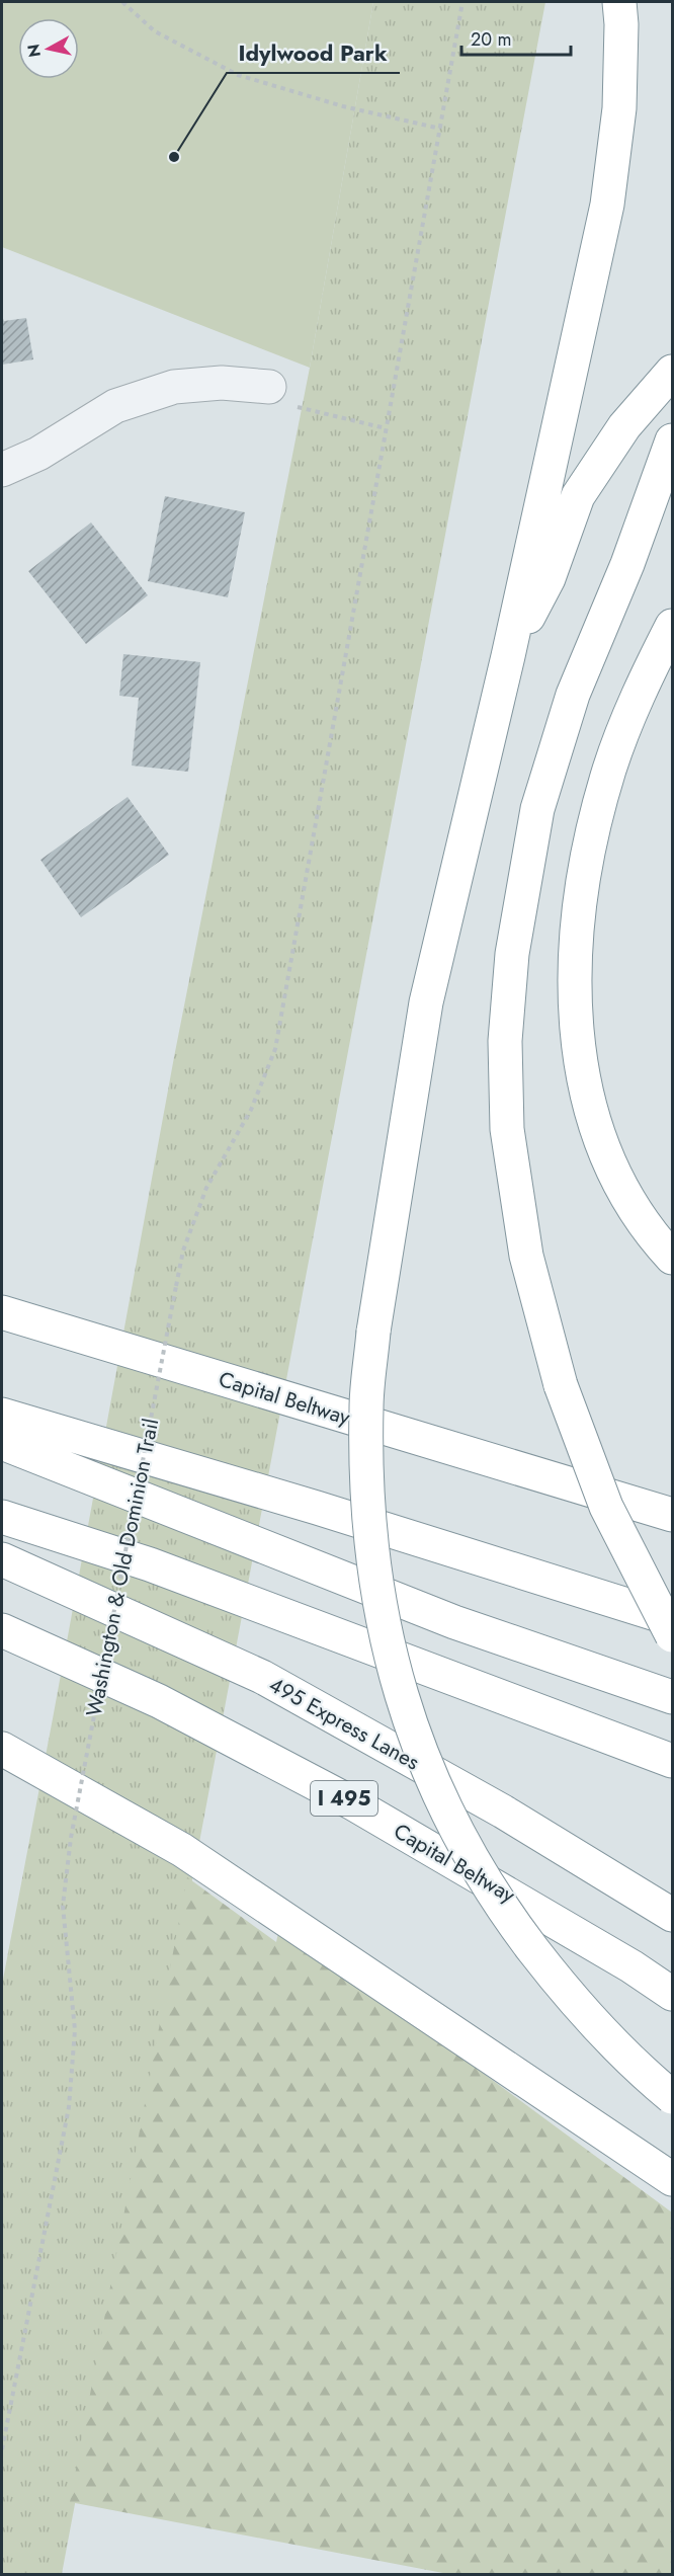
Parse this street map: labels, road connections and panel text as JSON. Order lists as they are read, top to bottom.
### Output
{
  "streets": {
    "highway": ["Capital Beltway", "495 Express Lanes", "I 495"],
    "path": ["Washington & Old Dominion Trail"]
  },
  "places": ["Idylwood Park"],
  "scale_bar": "20 m",
  "north": "left"
}
